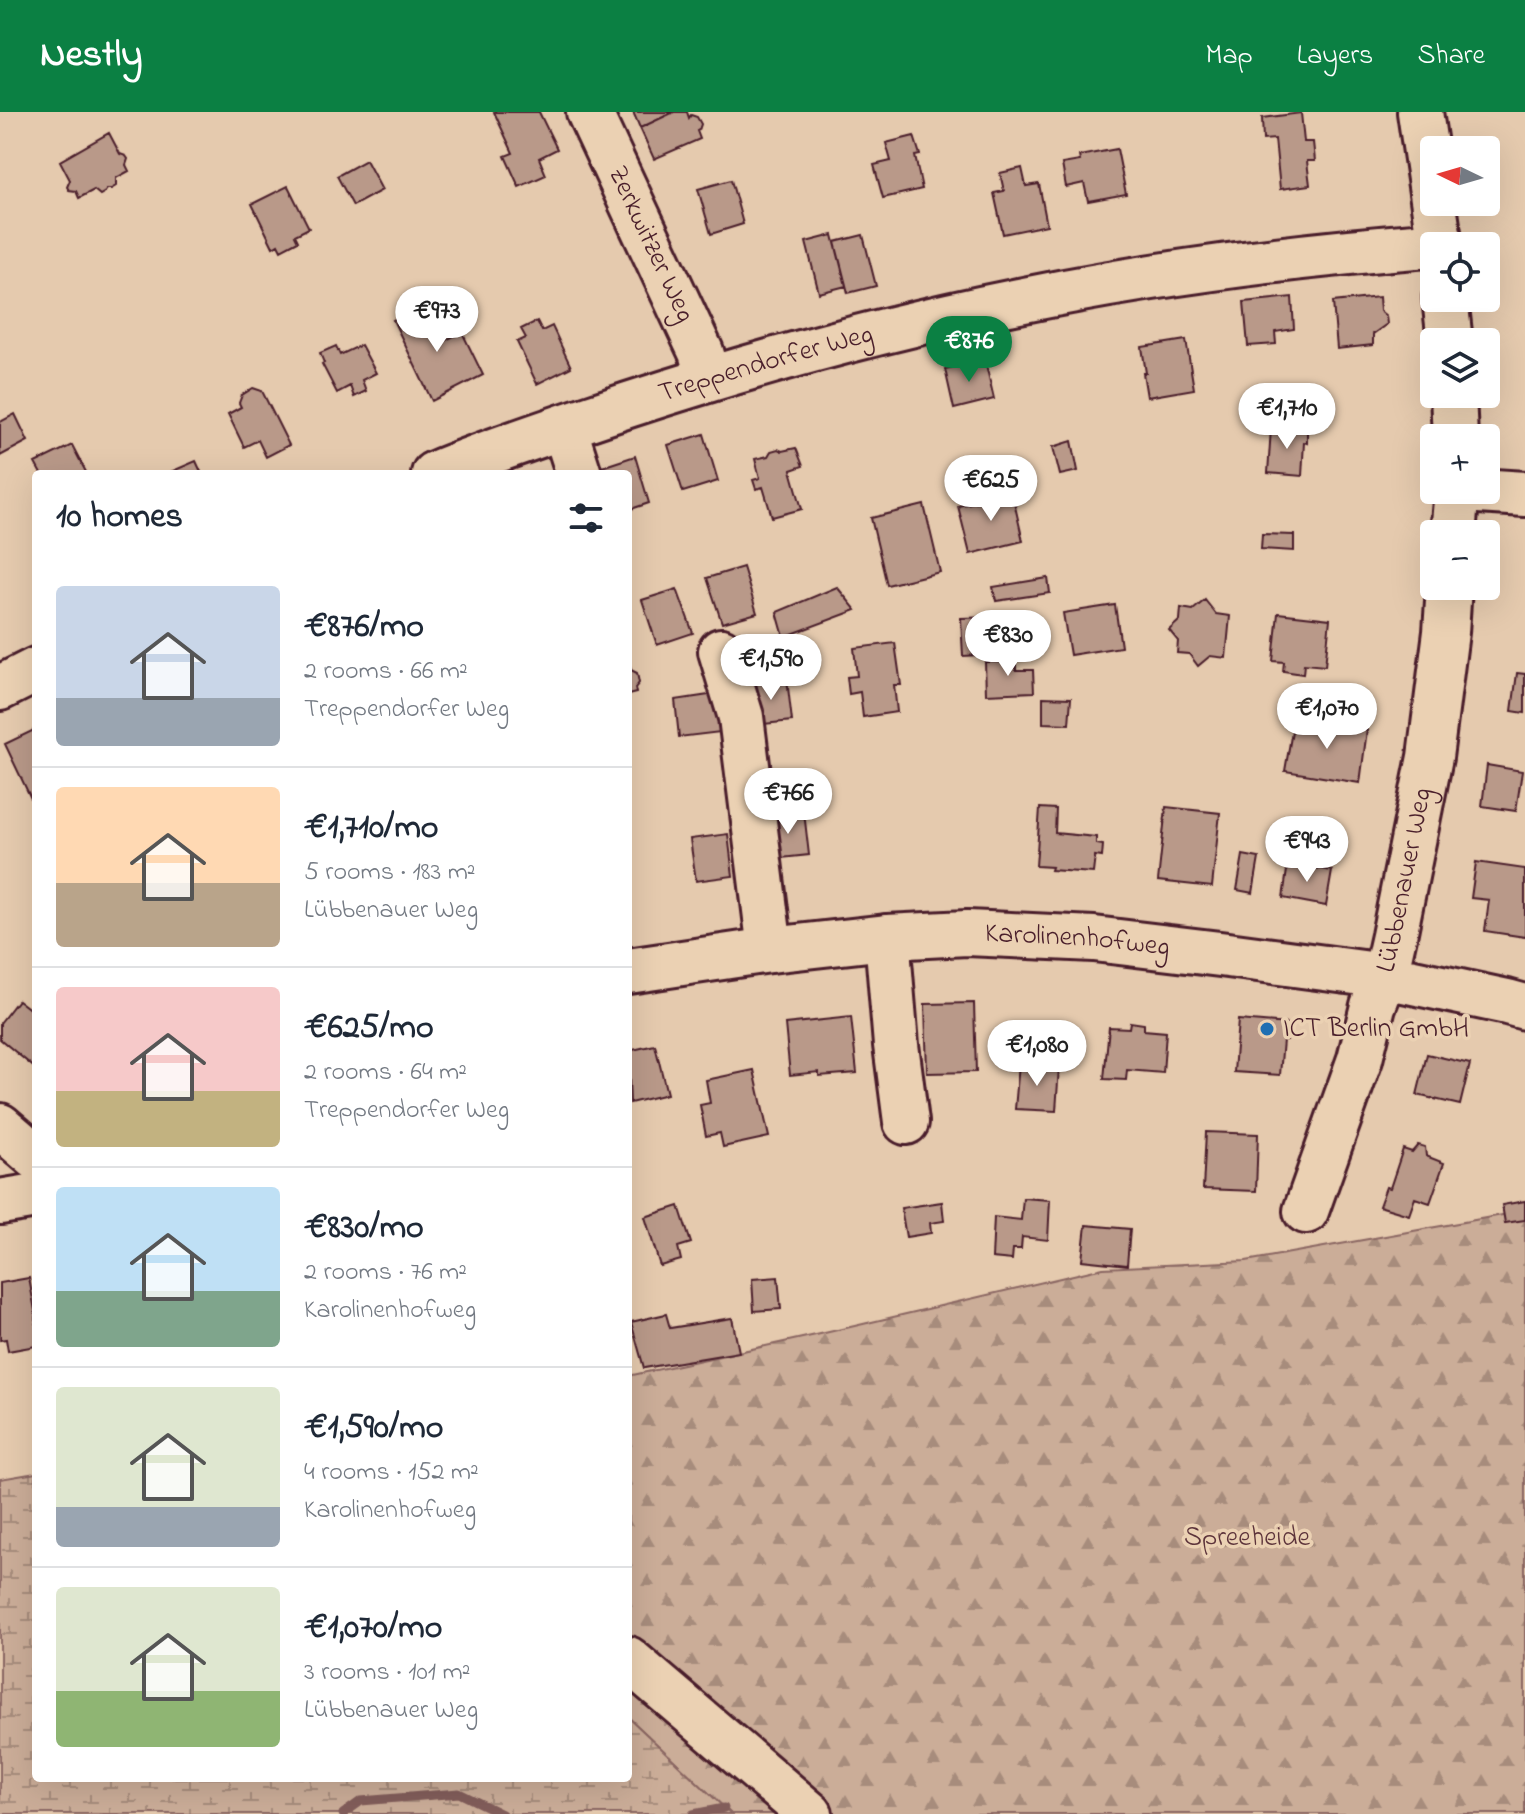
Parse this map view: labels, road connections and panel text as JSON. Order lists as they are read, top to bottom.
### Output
{
  "streets": {
    "street": [
      "Zerkwitzer Weg",
      "Treppendorfer Weg",
      "Lübbenauer Weg",
      "Karolinenhofweg"
    ]
  },
  "crossings": [
    ["Zerkwitzer Weg", "Treppendorfer Weg"],
    ["Lübbenauer Weg", "Karolinenhofweg"]
  ],
  "parks": ["Spreeheide"],
  "places": ["ICT Berlin GmbH"],
  "north": "left",
  "page": {
    "header": "Nestly",
    "nav": ["Map", "Layers", "Share"],
    "map_buttons": ["+", "−"],
    "price": [
      "€973",
      "€876",
      "€1,710",
      "€625",
      "€830",
      "€1,590",
      "€1,070",
      "€766",
      "€943",
      "€1,080"
    ],
    "heading": "10 homes",
    "list": [
      {
        "name": "€876/mo",
        "note": "2 rooms · 66 m² · Treppendorfer Weg"
      },
      {
        "name": "€1,710/mo",
        "note": "5 rooms · 183 m² · Lübbenauer Weg"
      },
      {
        "name": "€625/mo",
        "note": "2 rooms · 64 m² · Treppendorfer Weg"
      },
      {
        "name": "€830/mo",
        "note": "2 rooms · 76 m² · Karolinenhofweg"
      },
      {
        "name": "€1,590/mo",
        "note": "4 rooms · 152 m² · Karolinenhofweg"
      },
      {
        "name": "€1,070/mo",
        "note": "3 rooms · 101 m² · Lübbenauer Weg"
      }
    ]
  }
}
